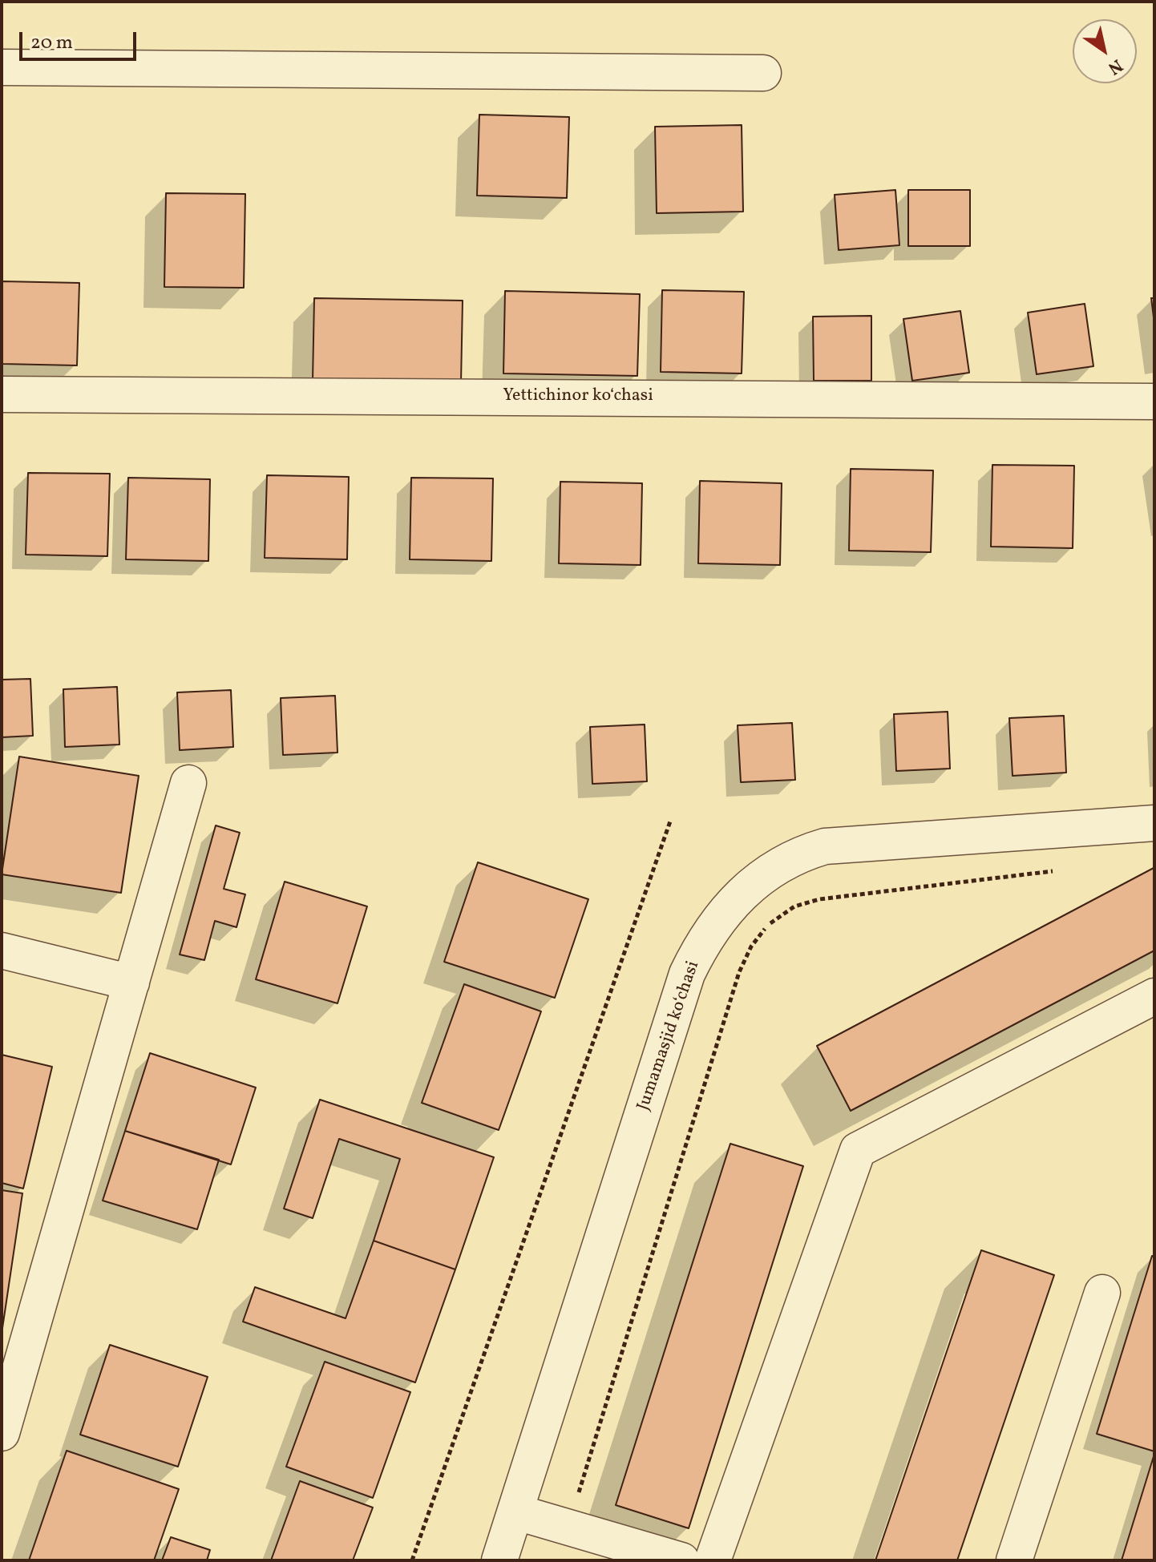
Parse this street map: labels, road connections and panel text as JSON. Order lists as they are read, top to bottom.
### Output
{
  "streets": {
    "street": ["Yettichinor ko‘chasi", "Jumamasjid koʻchasi"]
  },
  "scale_bar": "20 m",
  "north": "bottom right"
}
